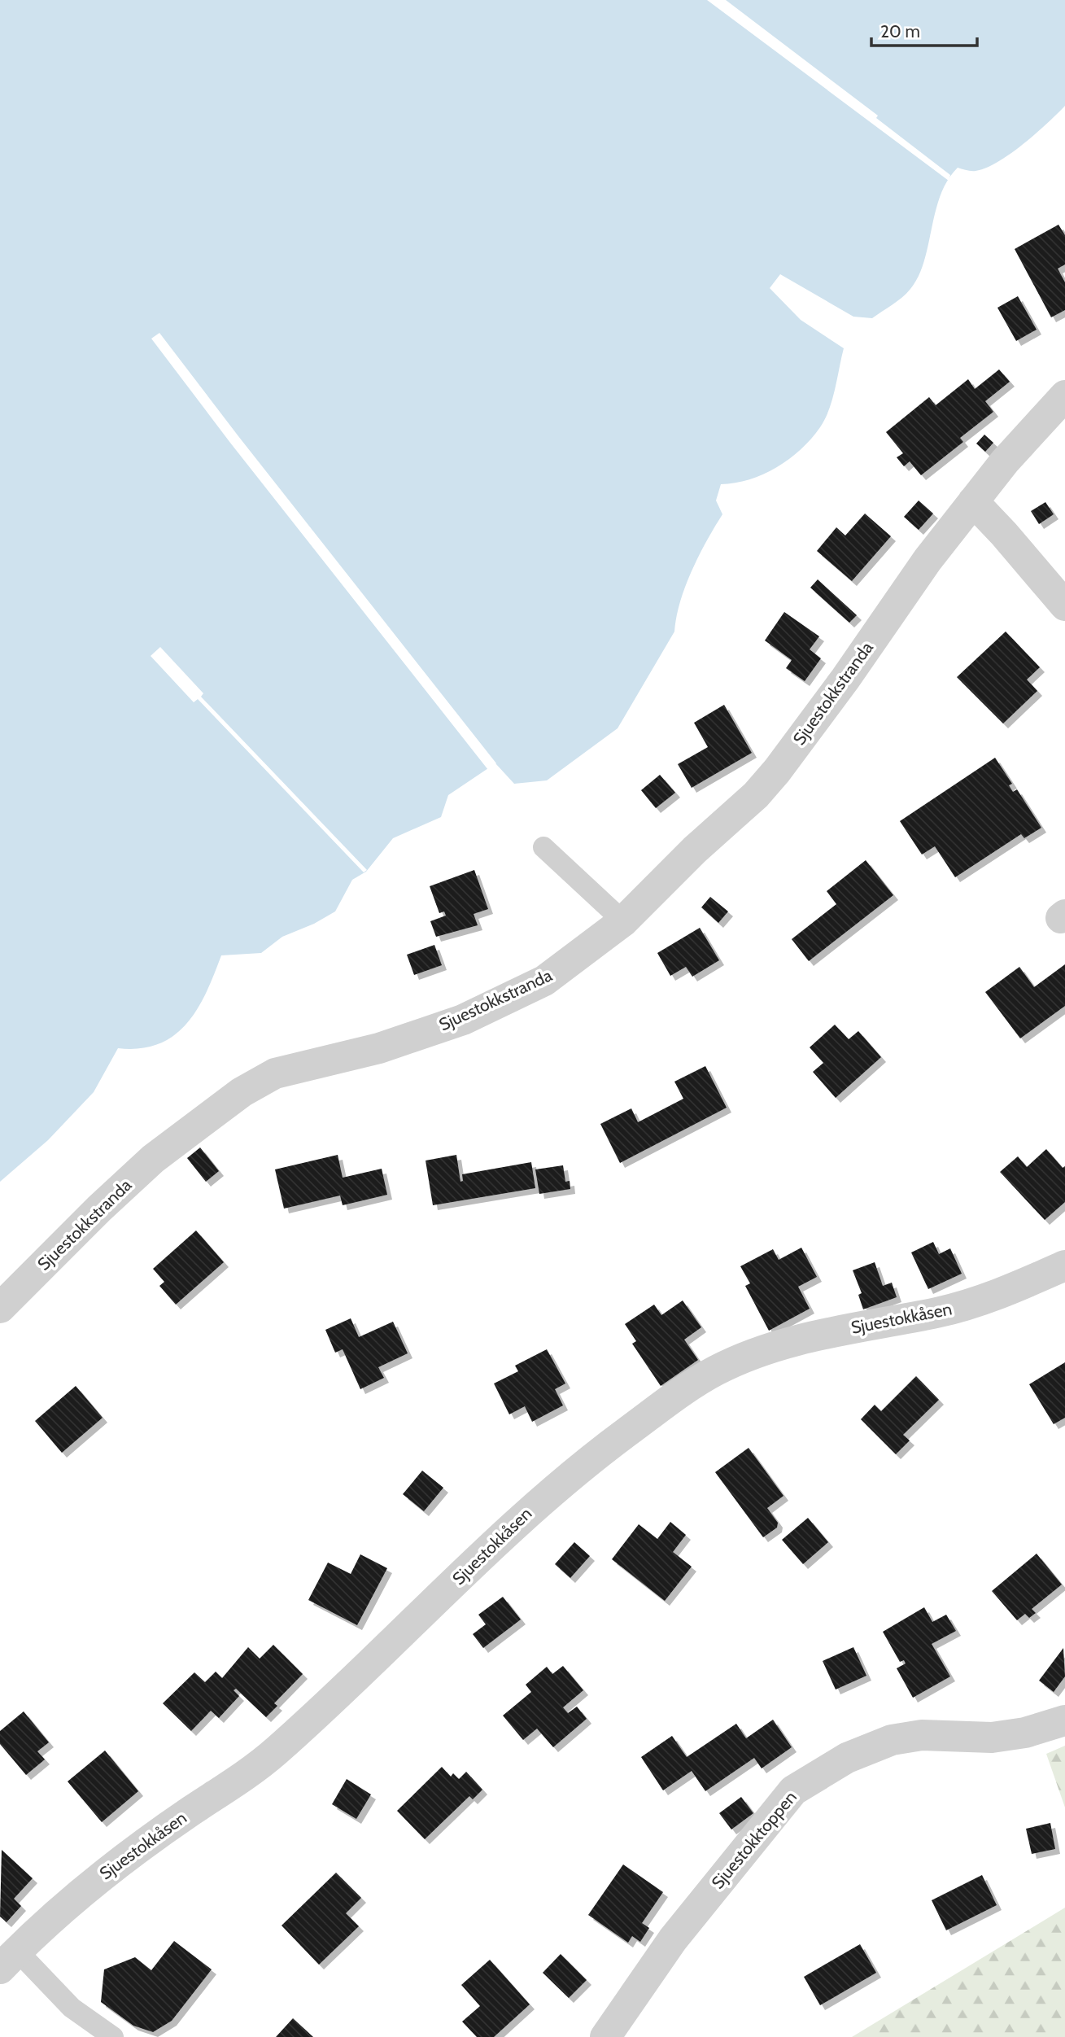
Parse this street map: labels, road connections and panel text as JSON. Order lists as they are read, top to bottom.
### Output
{
  "streets": {
    "street": ["Sjuestokkstranda", "Sjuestokkåsen", "Sjuestokktoppen"]
  },
  "scale_bar": "20 m"
}
